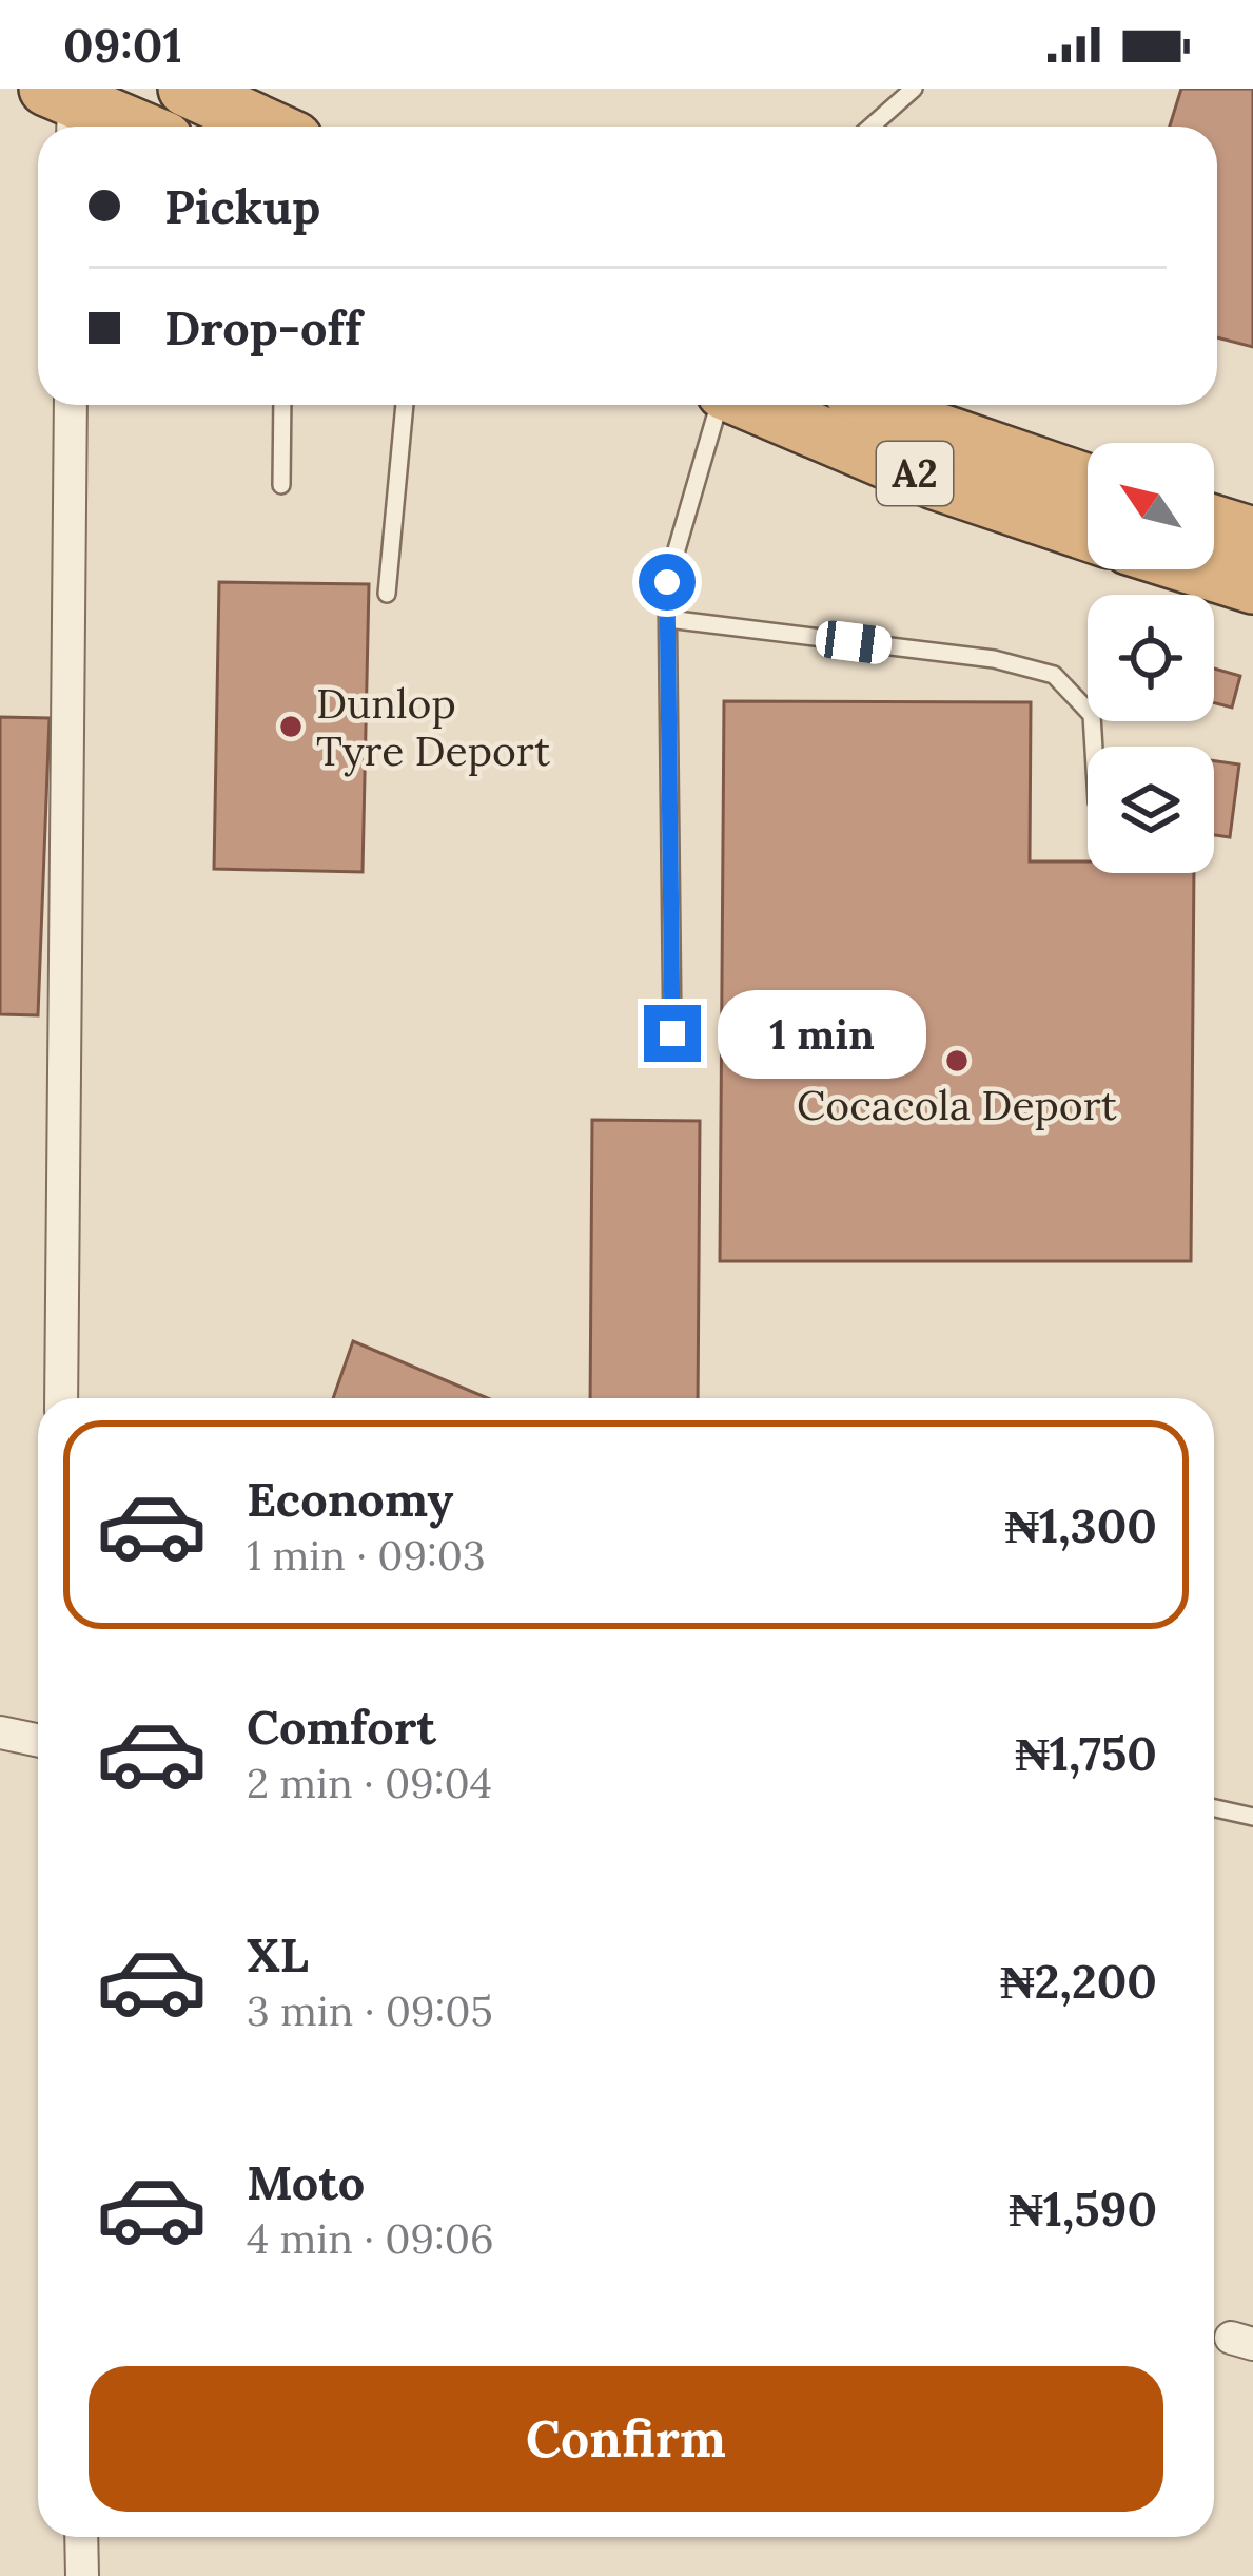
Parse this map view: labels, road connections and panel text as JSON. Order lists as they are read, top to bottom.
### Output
{
  "streets": {
    "highway": ["A2"]
  },
  "places": ["Dunlop Tyre Deport", "Cocacola Deport"],
  "north": "top left",
  "page": {
    "status": "09:01",
    "banner": ["Pickup", "Drop-off"],
    "bubble": "1 min",
    "list": [
      {
        "name": "Economy",
        "note": "1 min · 09:03",
        "value": "₦1,300"
      },
      {
        "name": "Comfort",
        "note": "2 min · 09:04",
        "value": "₦1,750"
      },
      {
        "name": "XL",
        "note": "3 min · 09:05",
        "value": "₦2,200"
      },
      {
        "name": "Moto",
        "note": "4 min · 09:06",
        "value": "₦1,590"
      }
    ],
    "buttons": "Confirm"
  }
}
